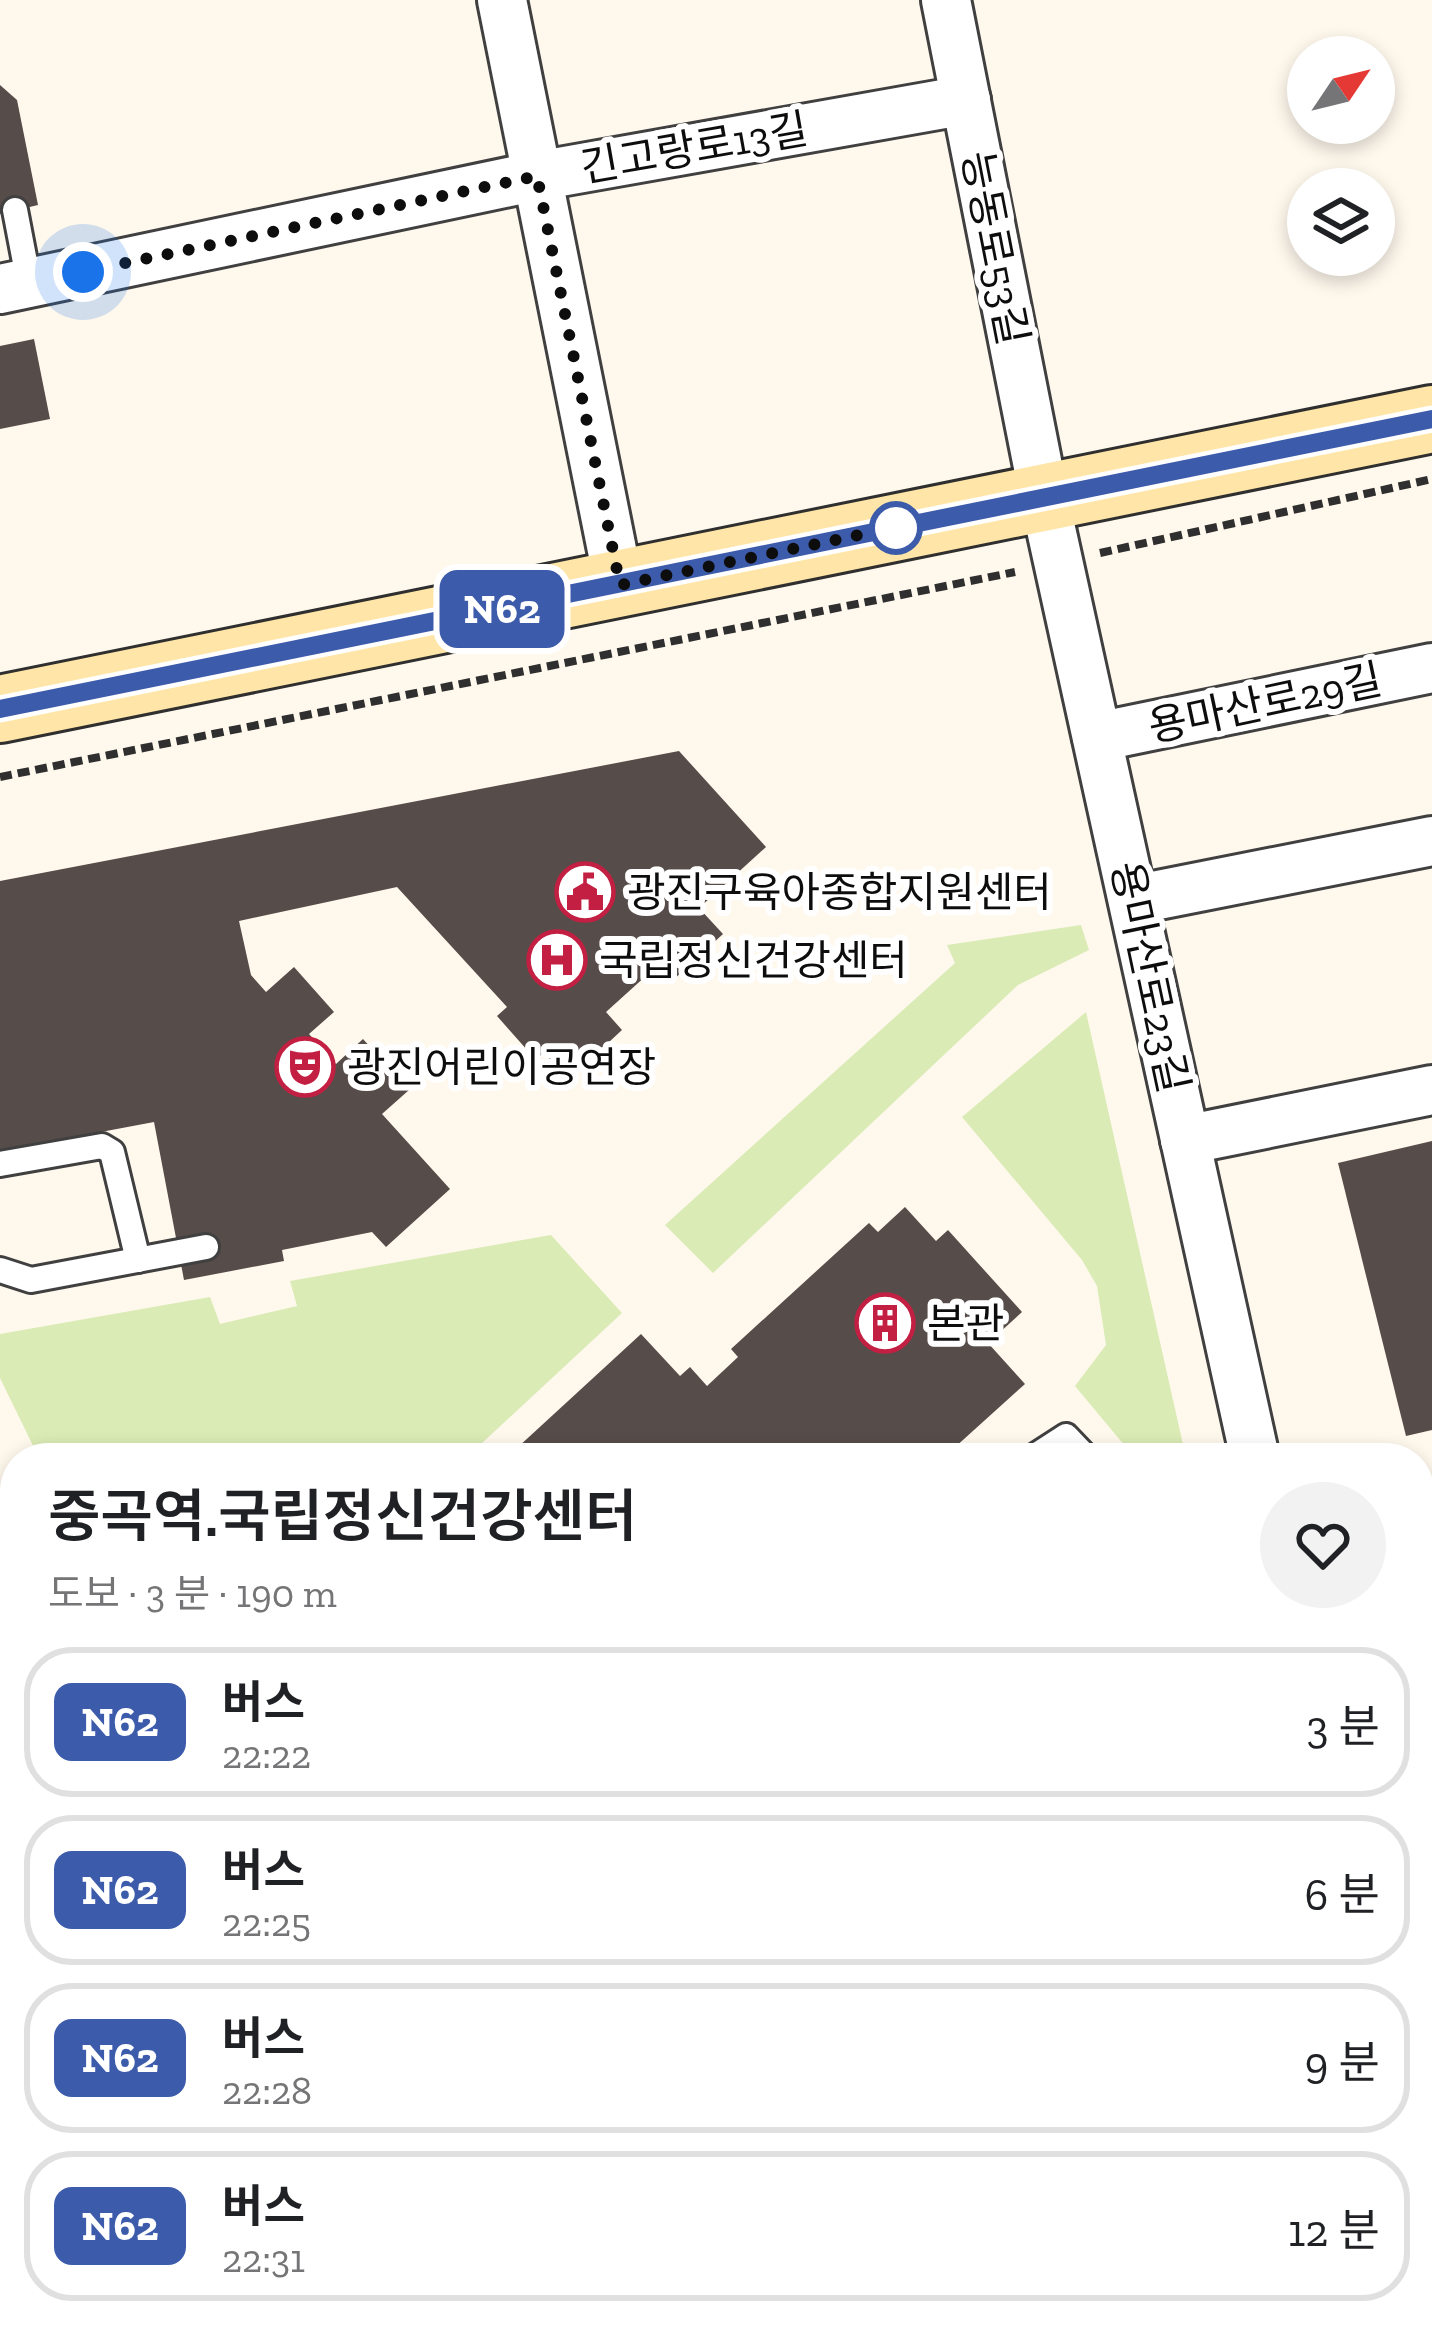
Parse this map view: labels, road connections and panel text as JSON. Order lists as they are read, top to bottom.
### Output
{
  "streets": {
    "street": [
      "긴고랑로13길",
      "능동로53길",
      "용마산로29길",
      "용마산로23길"
    ]
  },
  "crossings": [
    ["긴고랑로13길", "능동로53길"],
    ["능동로53길", "용마산로23길"],
    ["용마산로29길", "용마산로23길"]
  ],
  "places": {
    "public building": ["광진구육아종합지원센터"],
    "hospital": ["국립정신건강센터"],
    "theatre": ["광진어린이공연장"],
    "building": ["본관"]
  },
  "lines": ["bus line N62"],
  "north": "top right",
  "page": {
    "on_map": "N62",
    "heading": ["중곡역.국립정신건강센터", "도보 · 3 분 · 190 m"],
    "list": [
      {
        "mark": "N62",
        "name": "버스",
        "note": "22:22",
        "value": "3 분"
      },
      {
        "mark": "N62",
        "name": "버스",
        "note": "22:25",
        "value": "6 분"
      },
      {
        "mark": "N62",
        "name": "버스",
        "note": "22:28",
        "value": "9 분"
      },
      {
        "mark": "N62",
        "name": "버스",
        "note": "22:31",
        "value": "12 분"
      }
    ]
  }
}
